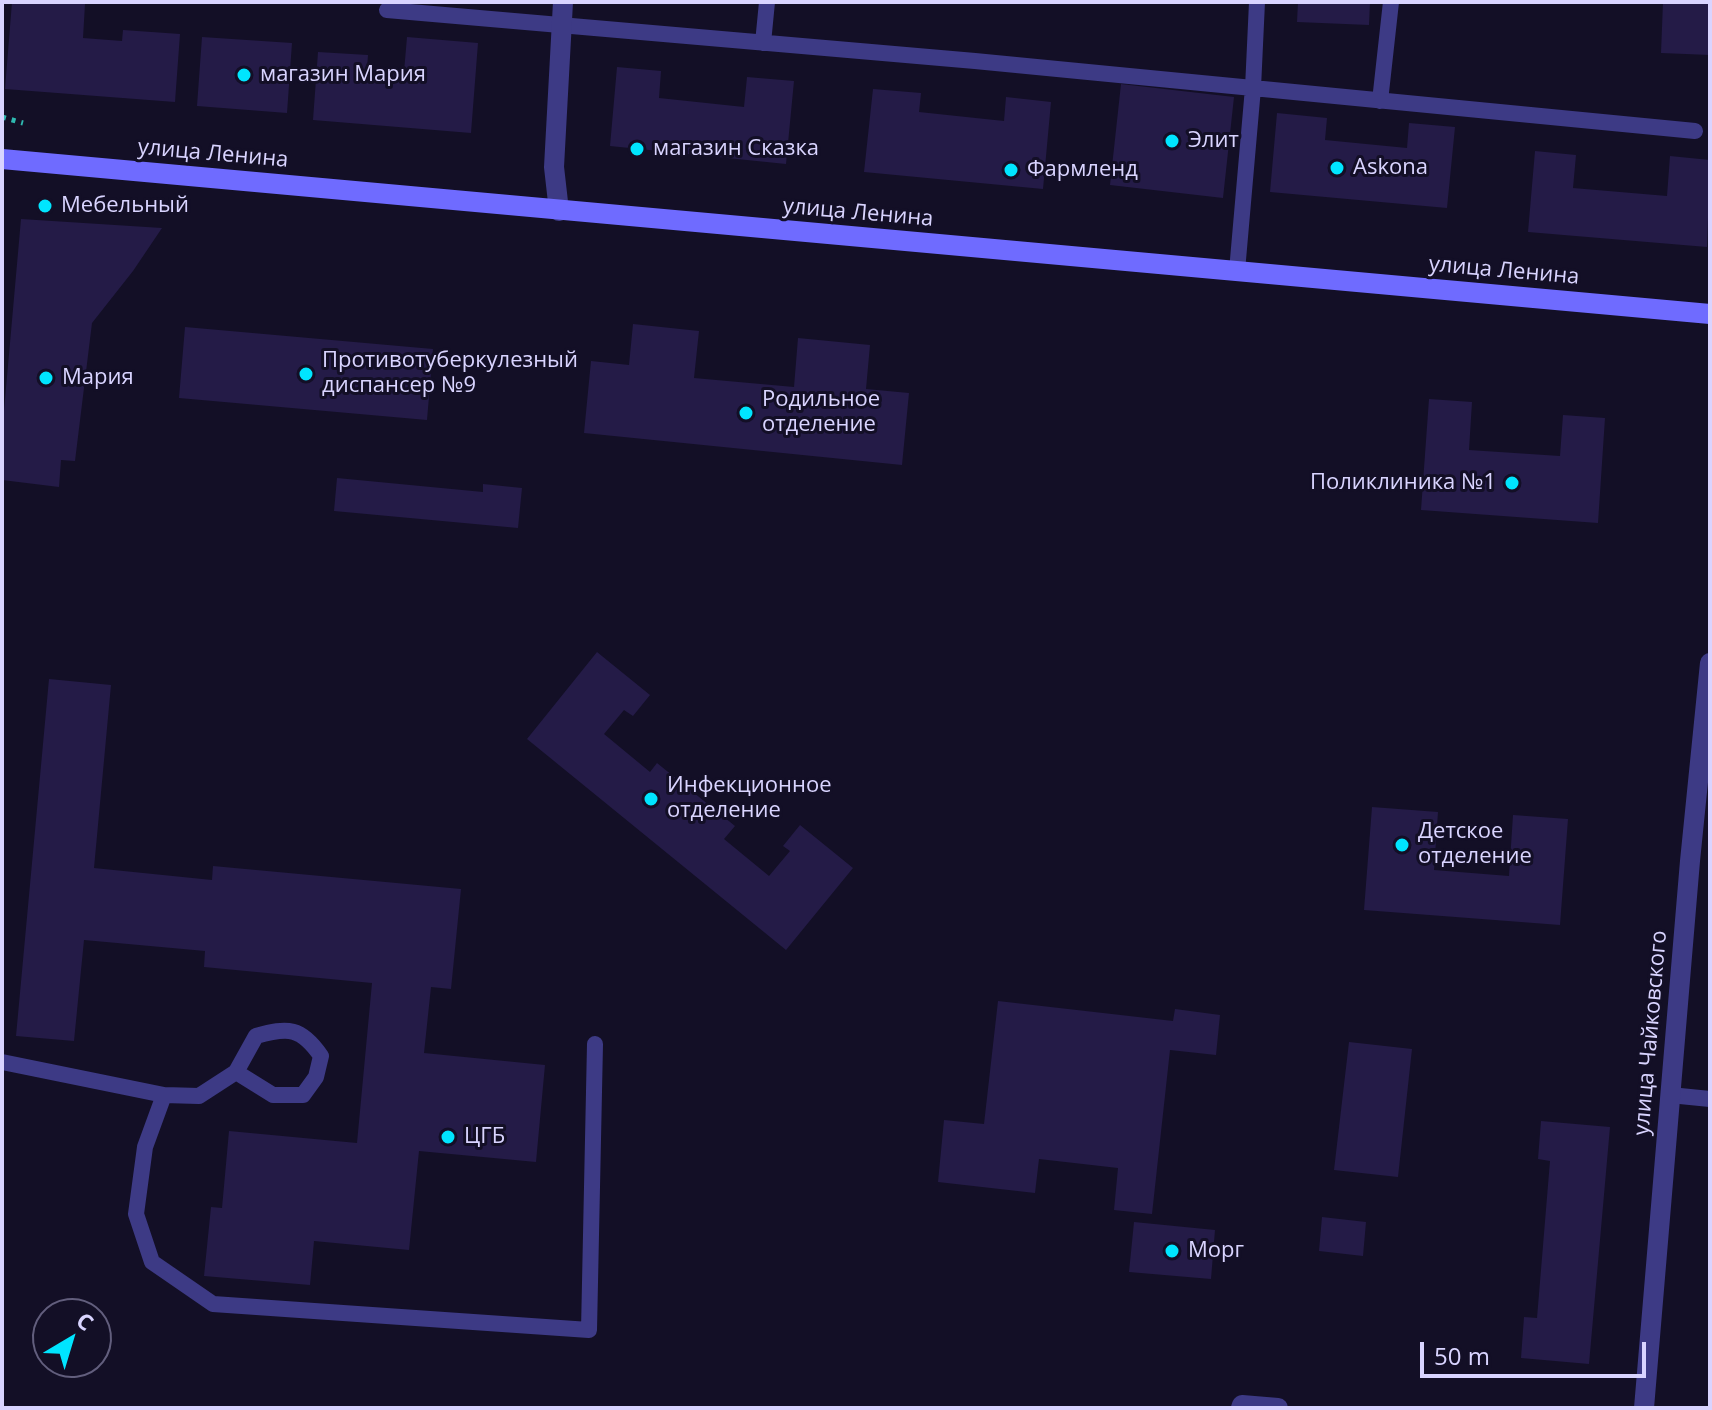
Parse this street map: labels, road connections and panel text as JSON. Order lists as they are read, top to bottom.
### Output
{
  "streets": {
    "main road": ["улица Ленина"],
    "street": ["улица Чайковского"]
  },
  "places": [
    "магазин Мария",
    "Элит",
    "магазин Сказка",
    "Askona",
    "Фармленд",
    "Мебельный",
    "Противотуберкулезный диспансер №9",
    "Мария",
    "Родильное отделение",
    "Поликлиника №1",
    "Инфекционное отделение",
    "Детское отделение",
    "ЦГБ",
    "Морг"
  ],
  "scale_bar": "50 m",
  "north": "top right"
}
